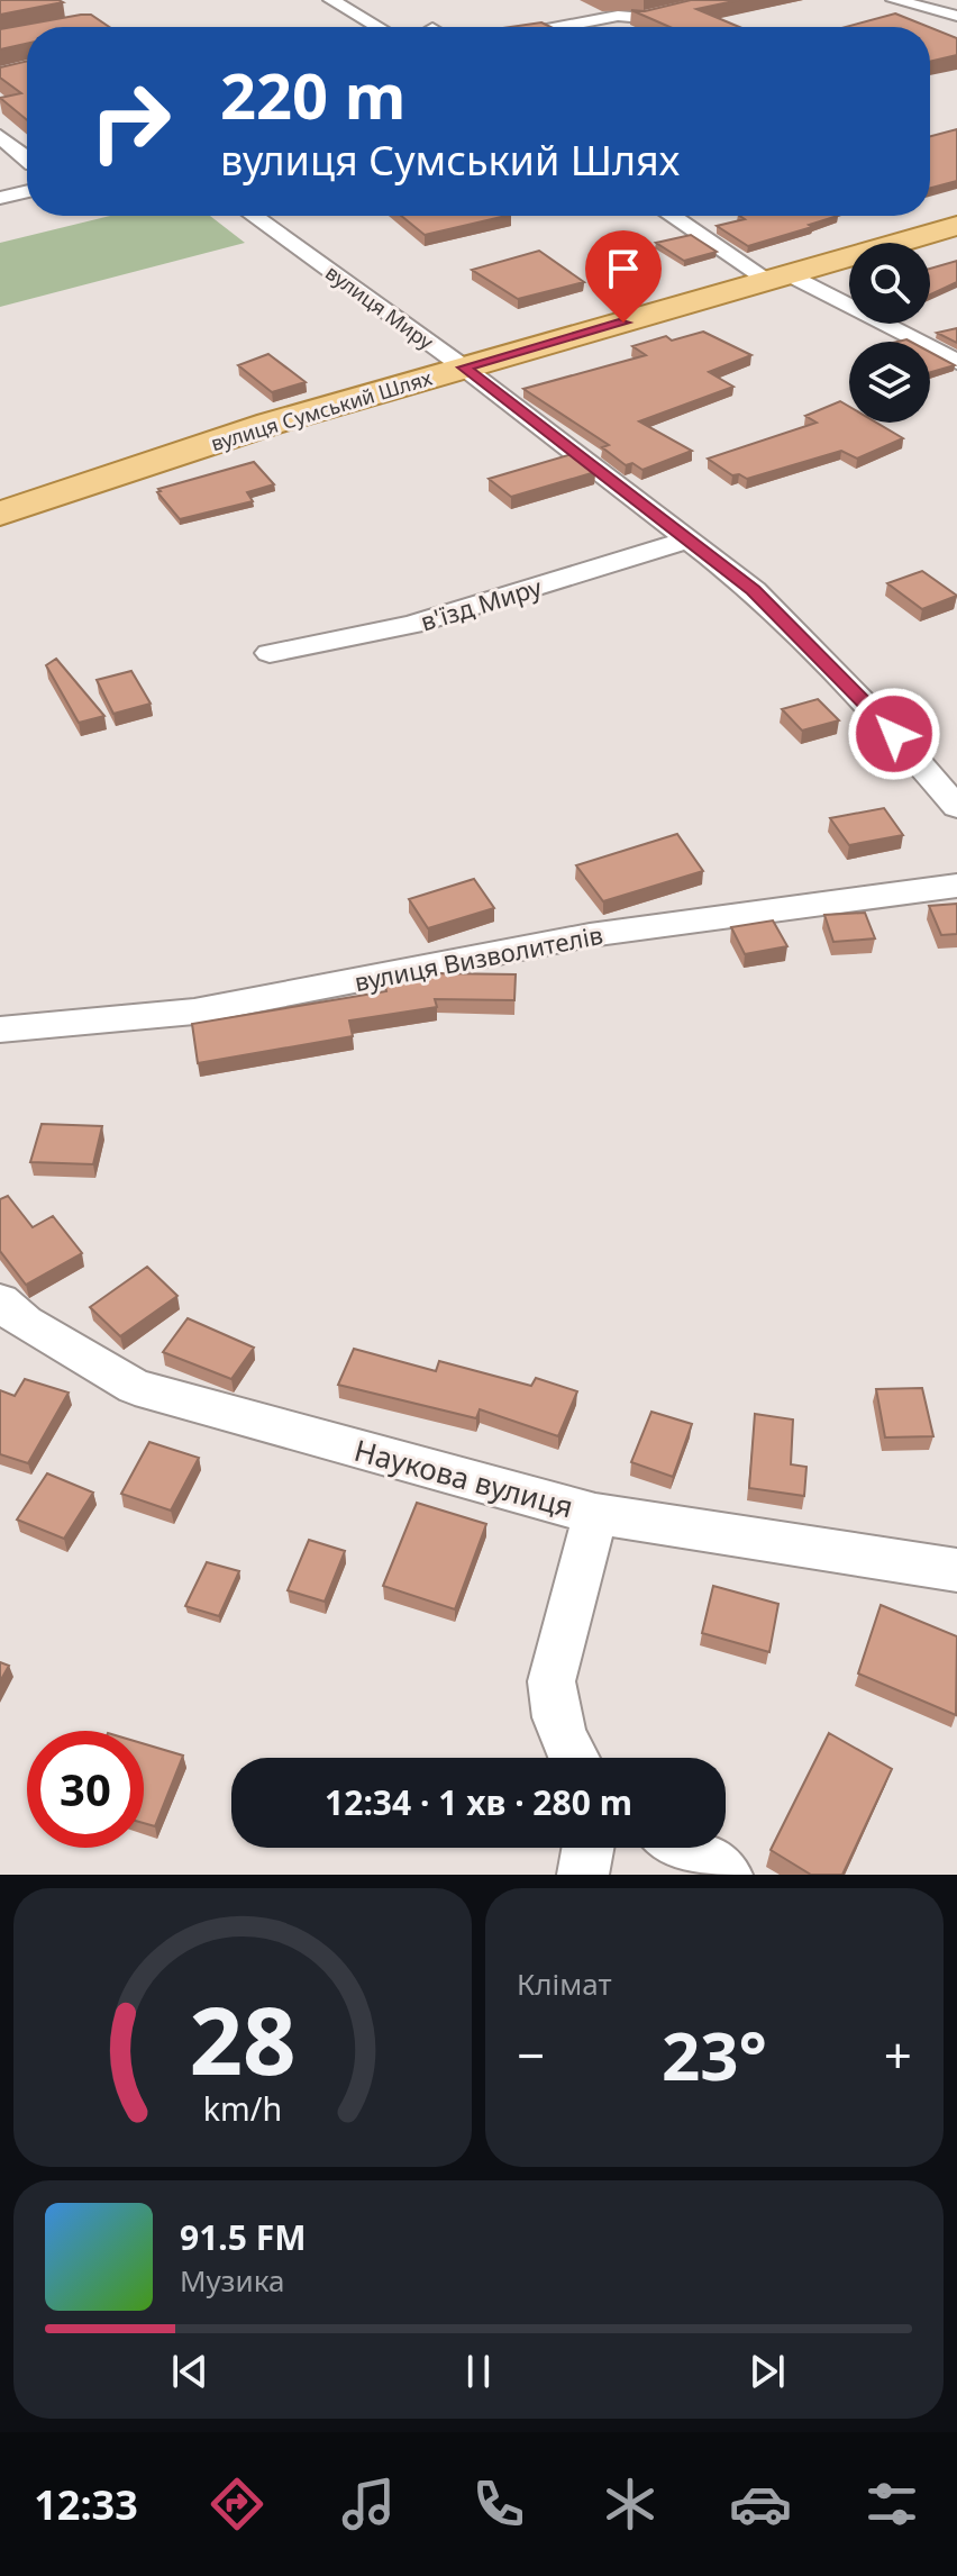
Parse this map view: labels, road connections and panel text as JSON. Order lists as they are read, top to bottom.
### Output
{
  "streets": {
    "main road": ["вулиця Сумський Шлях"],
    "street": [
      "вулиця Миру",
      "в'їзд Миру",
      "вулиця Визволителів",
      "Наукова вулиця"
    ]
  },
  "crossings": [
    ["вулиця Миру", "вулиця Сумський Шлях"],
    ["вулиця Миру", "в'їзд Миру"]
  ],
  "page": {
    "turn": ["220 m", "вулиця Сумський Шлях"],
    "limit": "30",
    "trip": "12:34 · 1 хв · 280 m",
    "tile": "Клімат",
    "heat": ["−", "23°", "+"],
    "song": ["91.5 FM", "Музика"],
    "tabs": "12:33",
    "gauge": ["28", "km/h"]
  }
}
